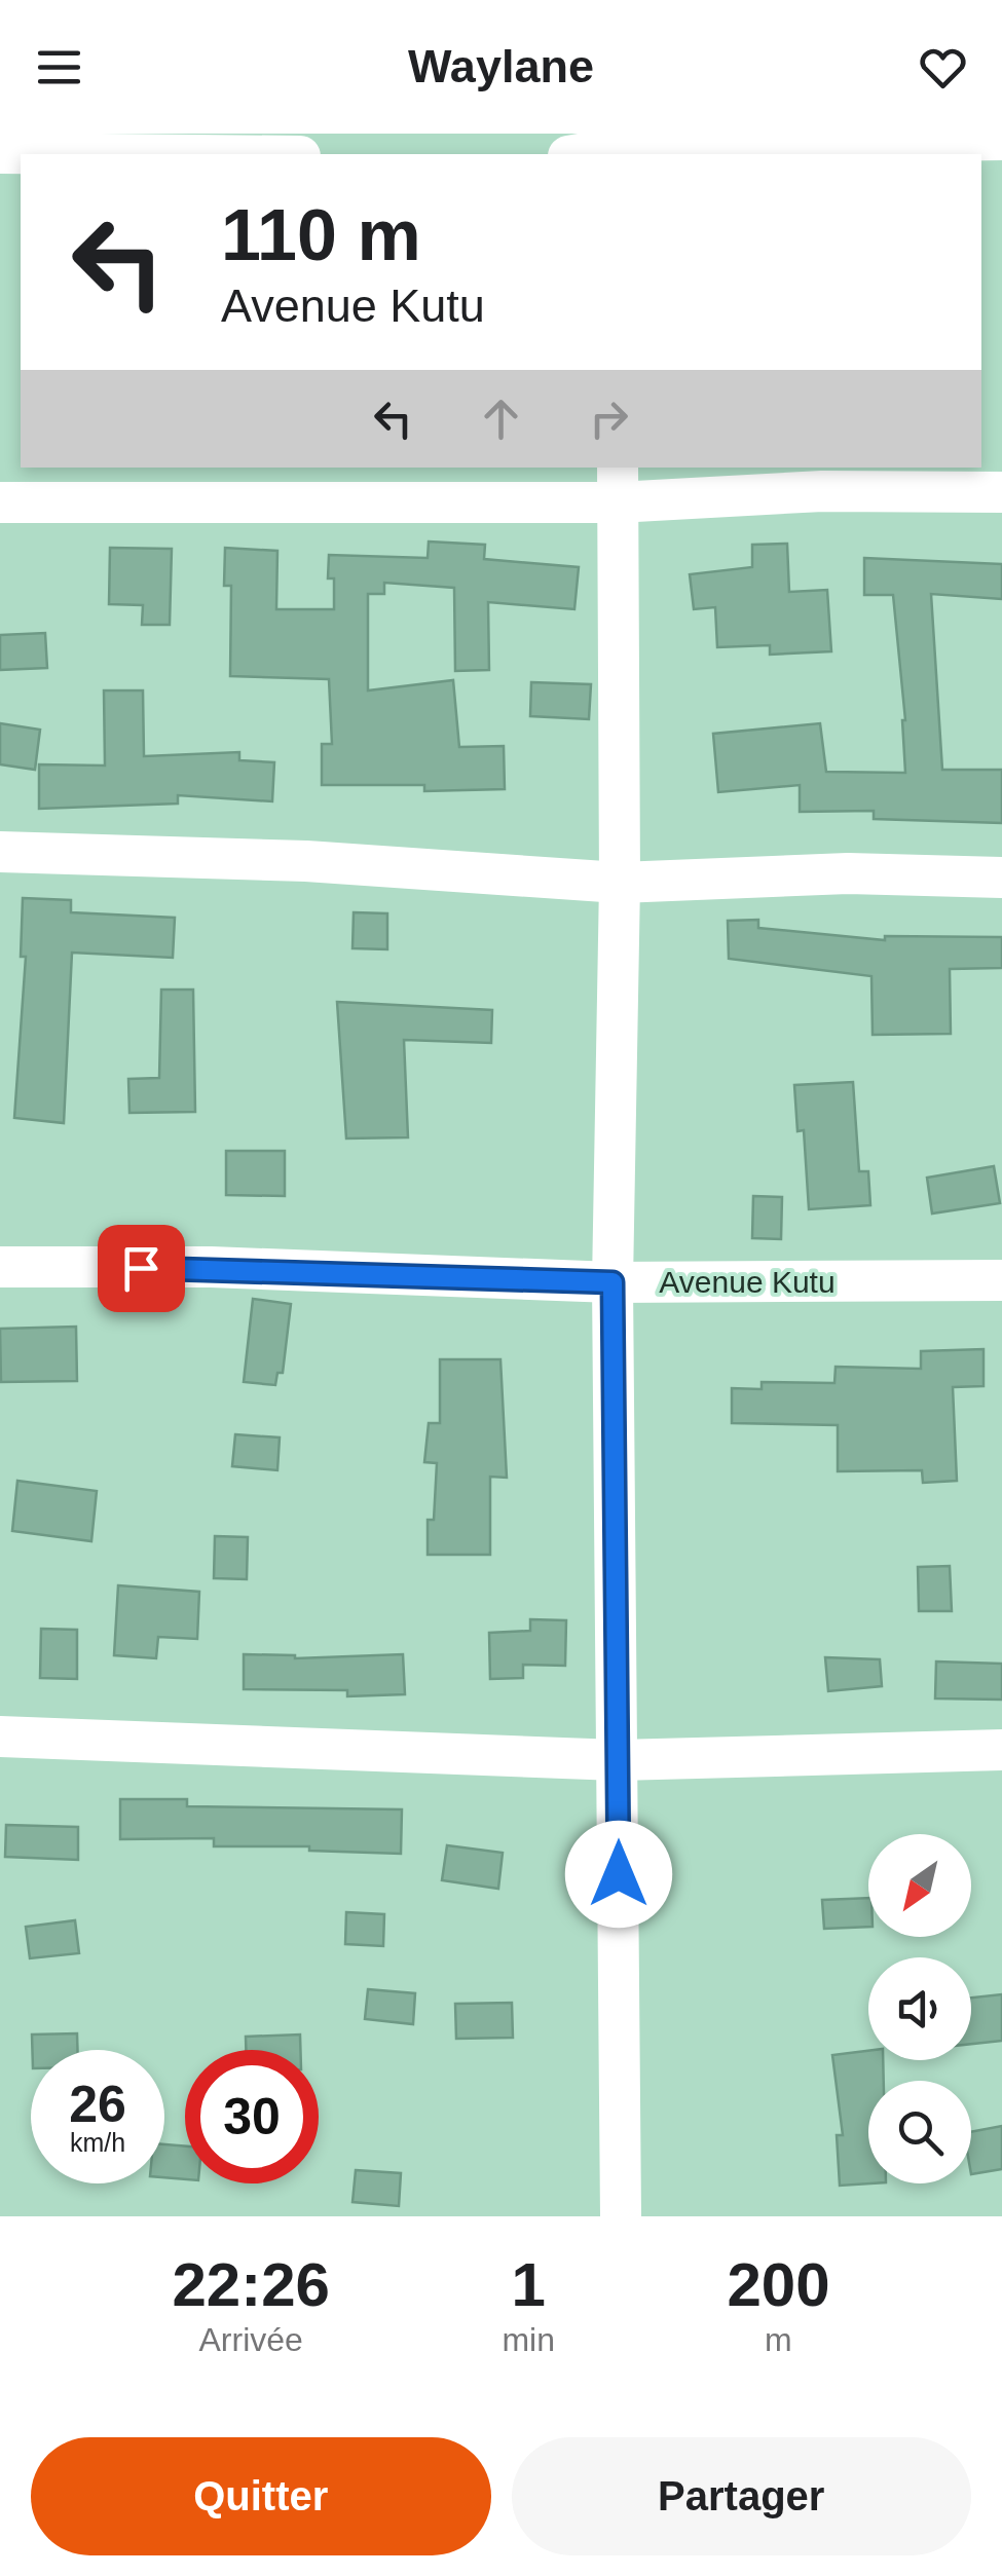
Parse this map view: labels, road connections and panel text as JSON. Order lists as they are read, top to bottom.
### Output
{
  "streets": {
    "street": ["Avenue Kutu"]
  },
  "north": "bottom left",
  "page": {
    "header": "Waylane",
    "turn": ["110 m", "Avenue Kutu"],
    "speed": "26 km/h",
    "limit": "30",
    "eta": [
      "22:26",
      "Arrivée",
      "1",
      "min",
      "200",
      "m"
    ],
    "buttons": ["Quitter", "Partager"]
  }
}
